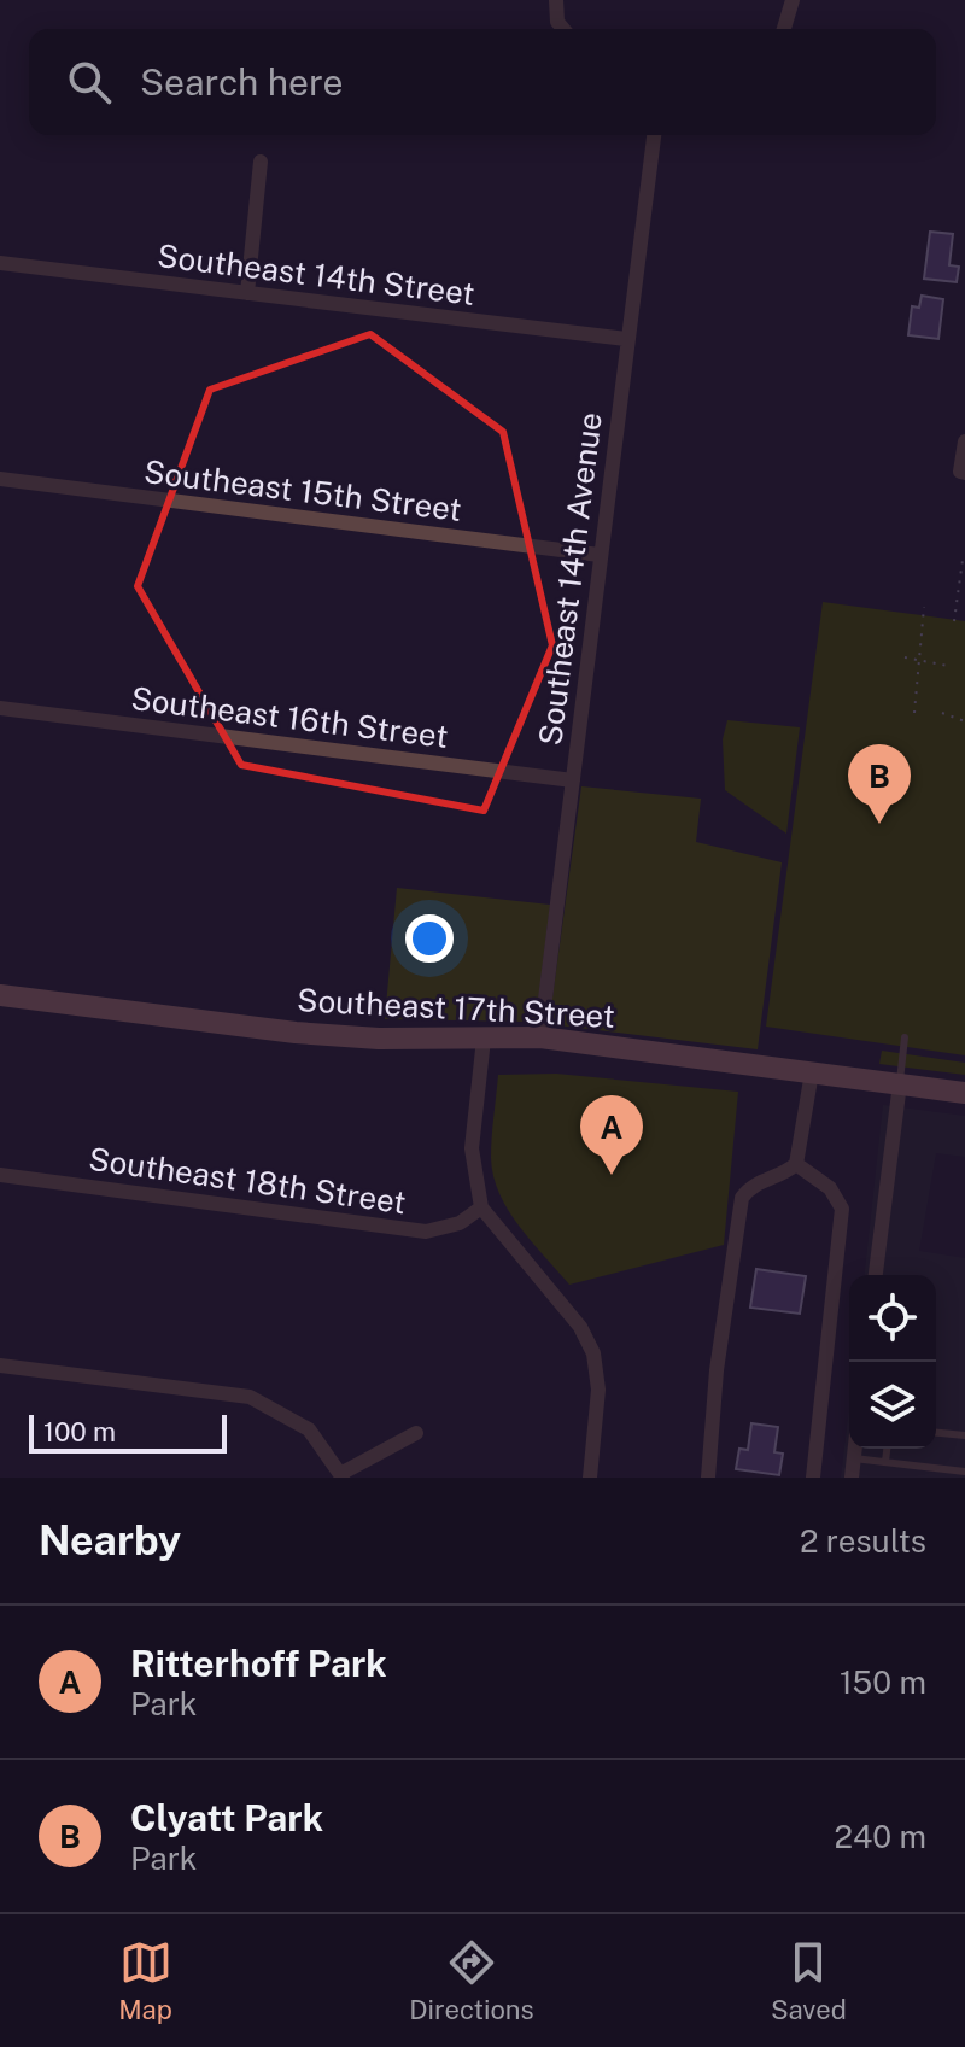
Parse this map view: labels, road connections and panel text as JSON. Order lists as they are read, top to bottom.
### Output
{
  "streets": {
    "main road": ["Southeast 17th Street"],
    "street": [
      "Southeast 14th Street",
      "Southeast 15th Street",
      "Southeast 14th Avenue",
      "Southeast 16th Street",
      "Southeast 18th Street"
    ]
  },
  "crossings": [
    ["Southeast 14th Street", "Southeast 14th Avenue"],
    ["Southeast 15th Street", "Southeast 14th Avenue"],
    ["Southeast 14th Avenue", "Southeast 16th Street"],
    ["Southeast 14th Avenue", "Southeast 17th Street"]
  ],
  "scale_bar": "100 m",
  "page": {
    "search": "Search here",
    "pins": ["B", "A"],
    "scale": "100 m",
    "heading": ["Nearby", "2 results"],
    "list": [
      {
        "mark": "A",
        "name": "Ritterhoff Park",
        "note": "Park",
        "value": "150 m"
      },
      {
        "mark": "B",
        "name": "Clyatt Park",
        "note": "Park",
        "value": "240 m"
      }
    ],
    "nav": ["Map", "Directions", "Saved"]
  }
}
